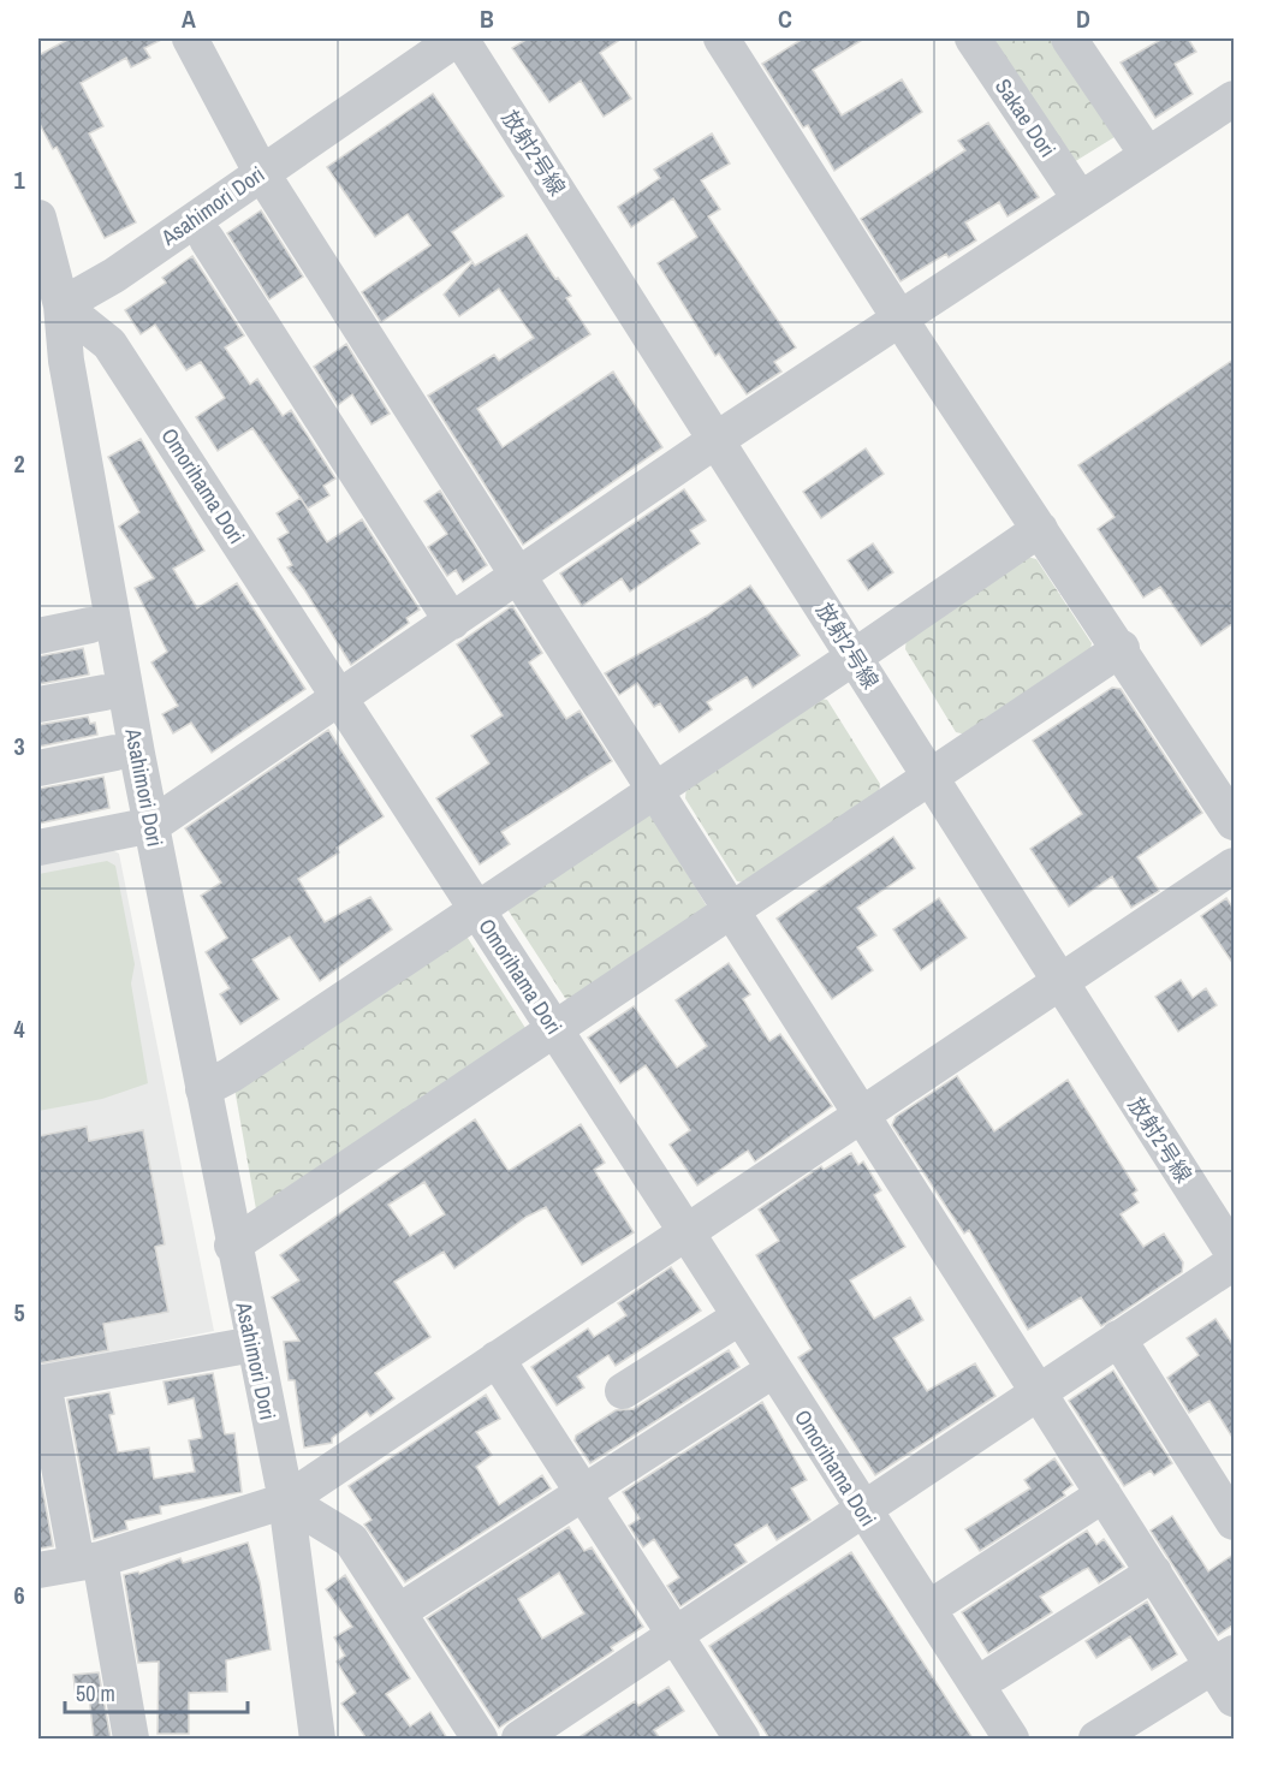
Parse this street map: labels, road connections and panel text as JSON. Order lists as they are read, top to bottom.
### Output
{
  "streets": {
    "street": [
      "Sakae Dori",
      "放射2号線",
      "Asahimori Dori",
      "Omorihama Dori"
    ]
  },
  "crossings": [
    ["放射2号線", "Asahimori Dori"],
    ["Asahimori Dori", "Omorihama Dori"]
  ],
  "scale_bar": "50 m",
  "grid": {
    "columns": [
      "A",
      "B",
      "C",
      "D"
    ],
    "rows": [
      "1",
      "2",
      "3",
      "4",
      "5",
      "6"
    ]
  }
}
